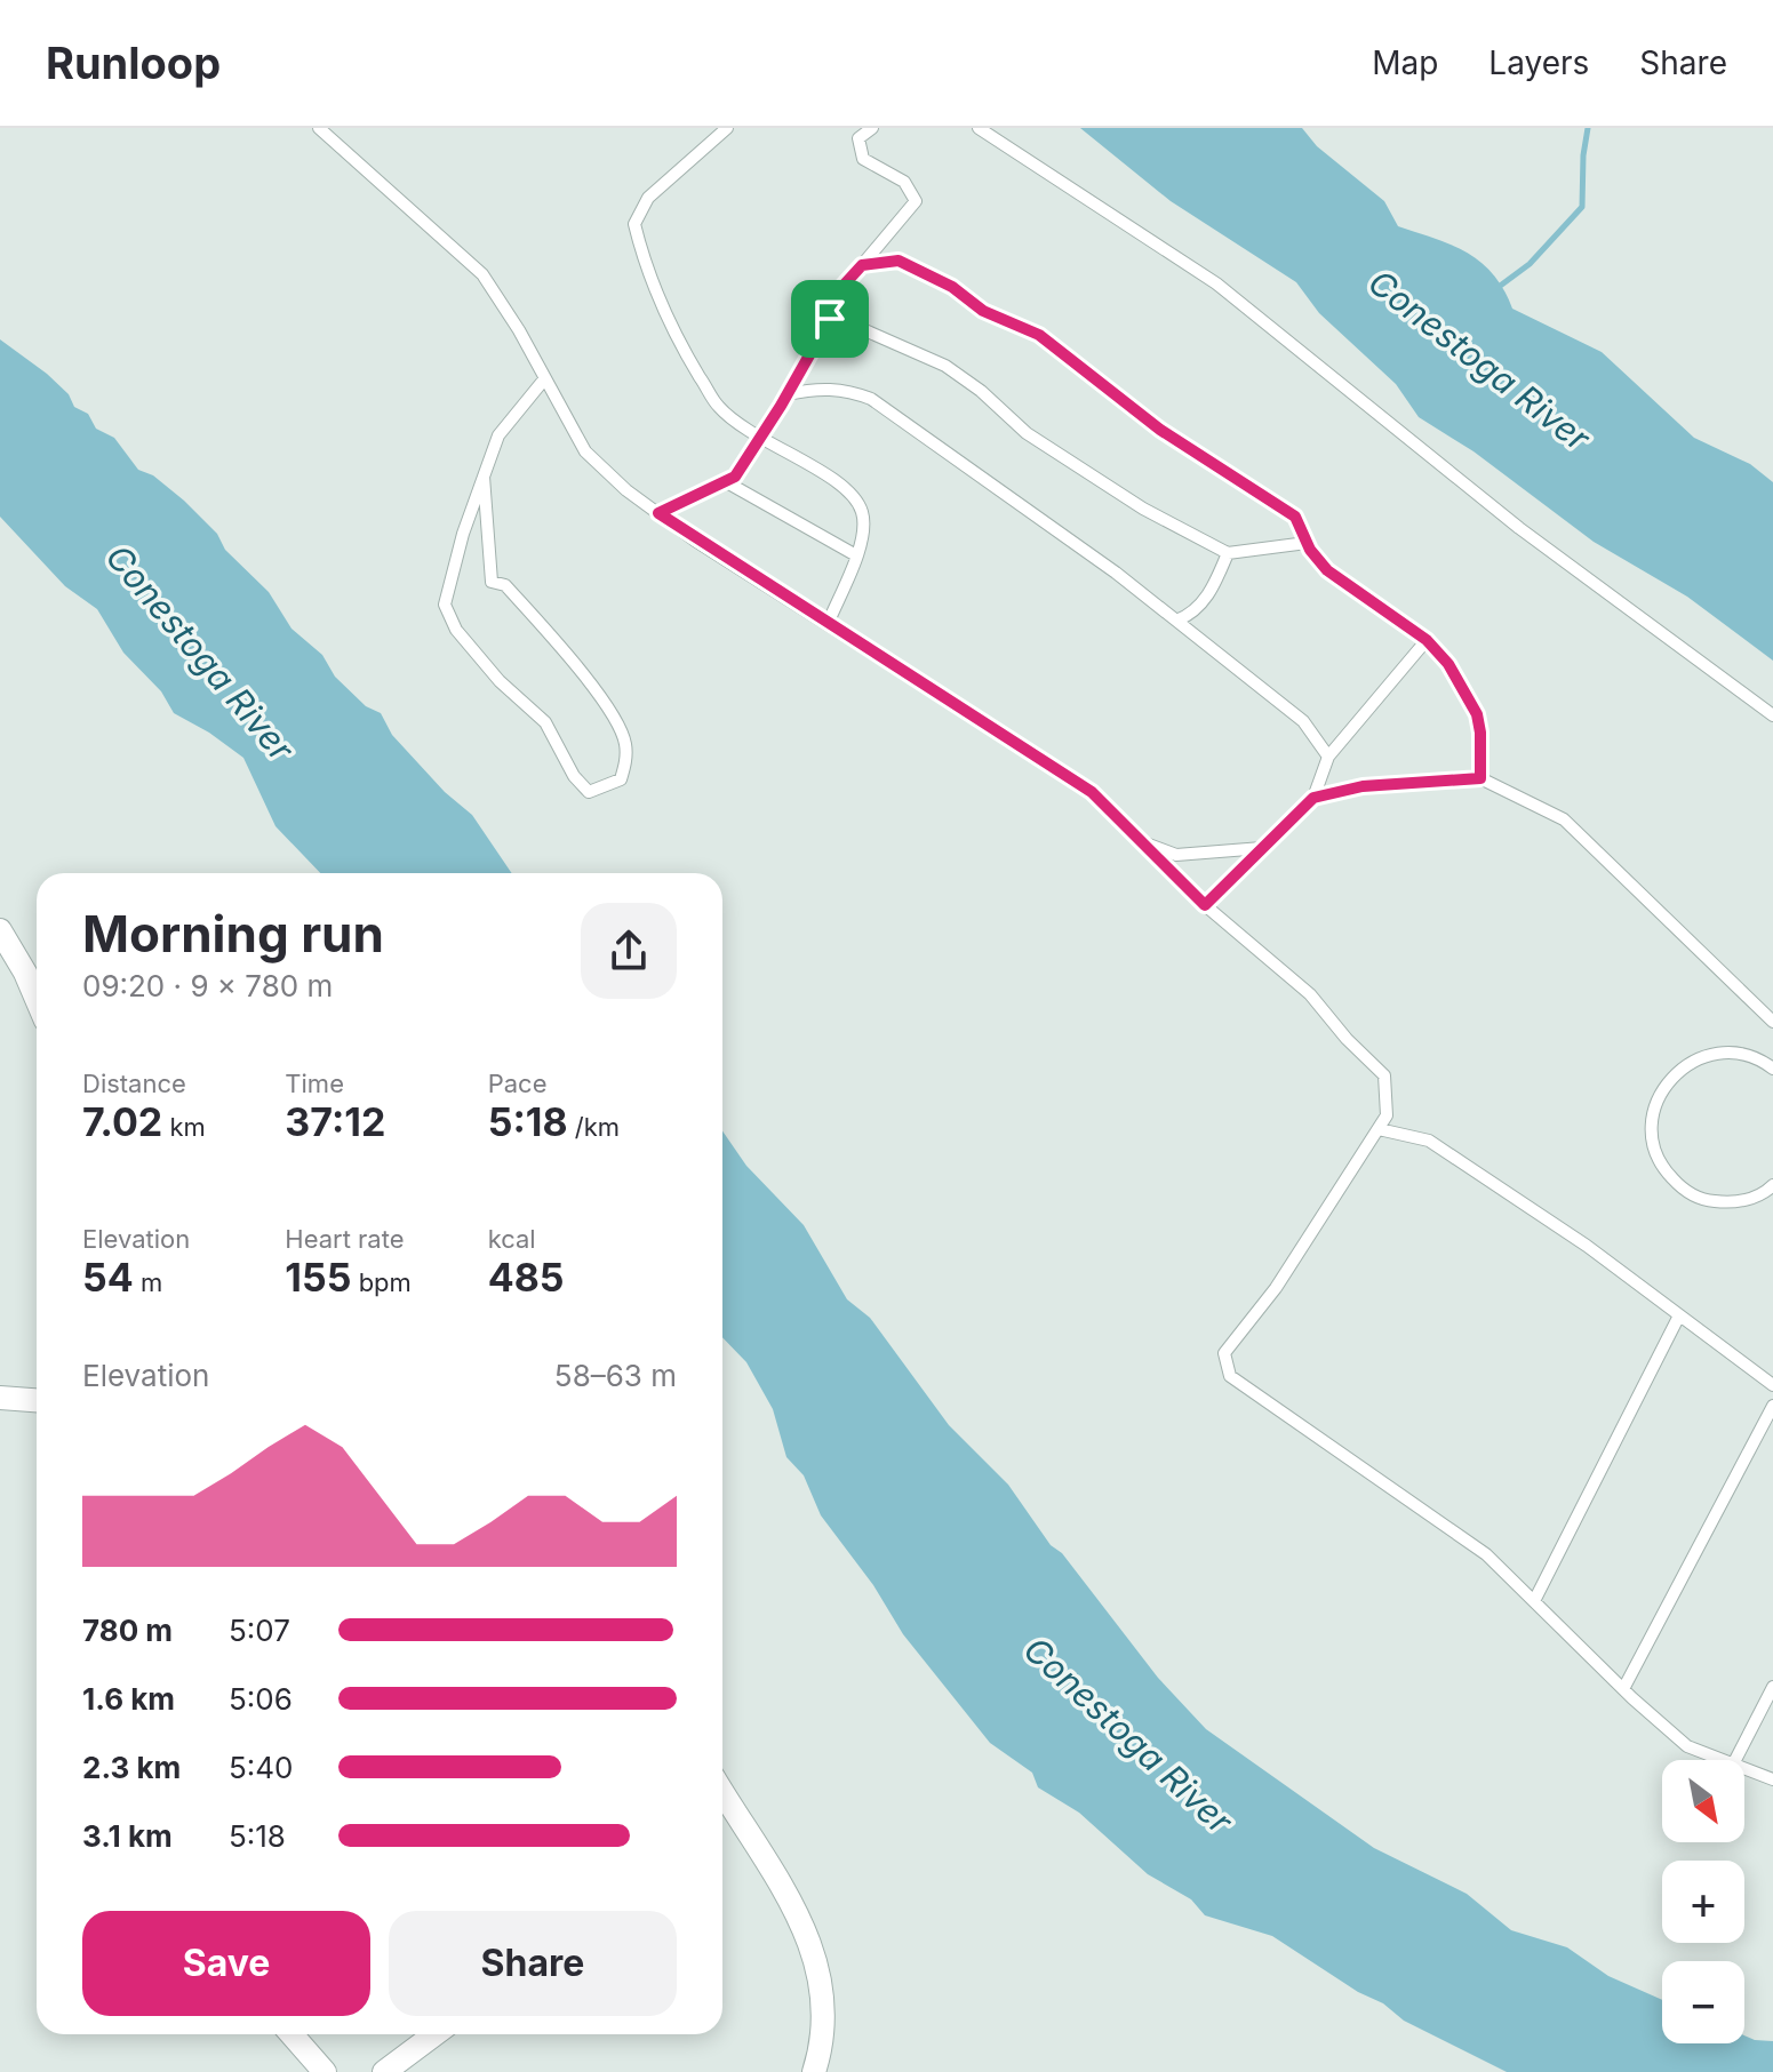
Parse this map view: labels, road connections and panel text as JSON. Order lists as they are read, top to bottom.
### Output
{
  "water": ["Conestoga River"],
  "north": "bottom right",
  "page": {
    "header": "Runloop",
    "nav": ["Map", "Layers", "Share"],
    "heading": ["Morning run", "09:20 · 9 × 780 m"],
    "stats": [
      ["Distance", "7.02 km"],
      ["Time", "37:12"],
      ["Pace", "5:18 /km"],
      ["Elevation", "54 m"],
      ["Heart rate", "155 bpm"],
      ["kcal", "485"]
    ],
    "chart": ["Elevation", "58–63 m"],
    "list": [
      {
        "name": "780 m",
        "note": "5:07"
      },
      {
        "name": "1.6 km",
        "note": "5:06"
      },
      {
        "name": "2.3 km",
        "note": "5:40"
      },
      {
        "name": "3.1 km",
        "note": "5:18"
      }
    ],
    "map_buttons": ["+", "−"],
    "buttons": ["Save", "Share"]
  }
}
